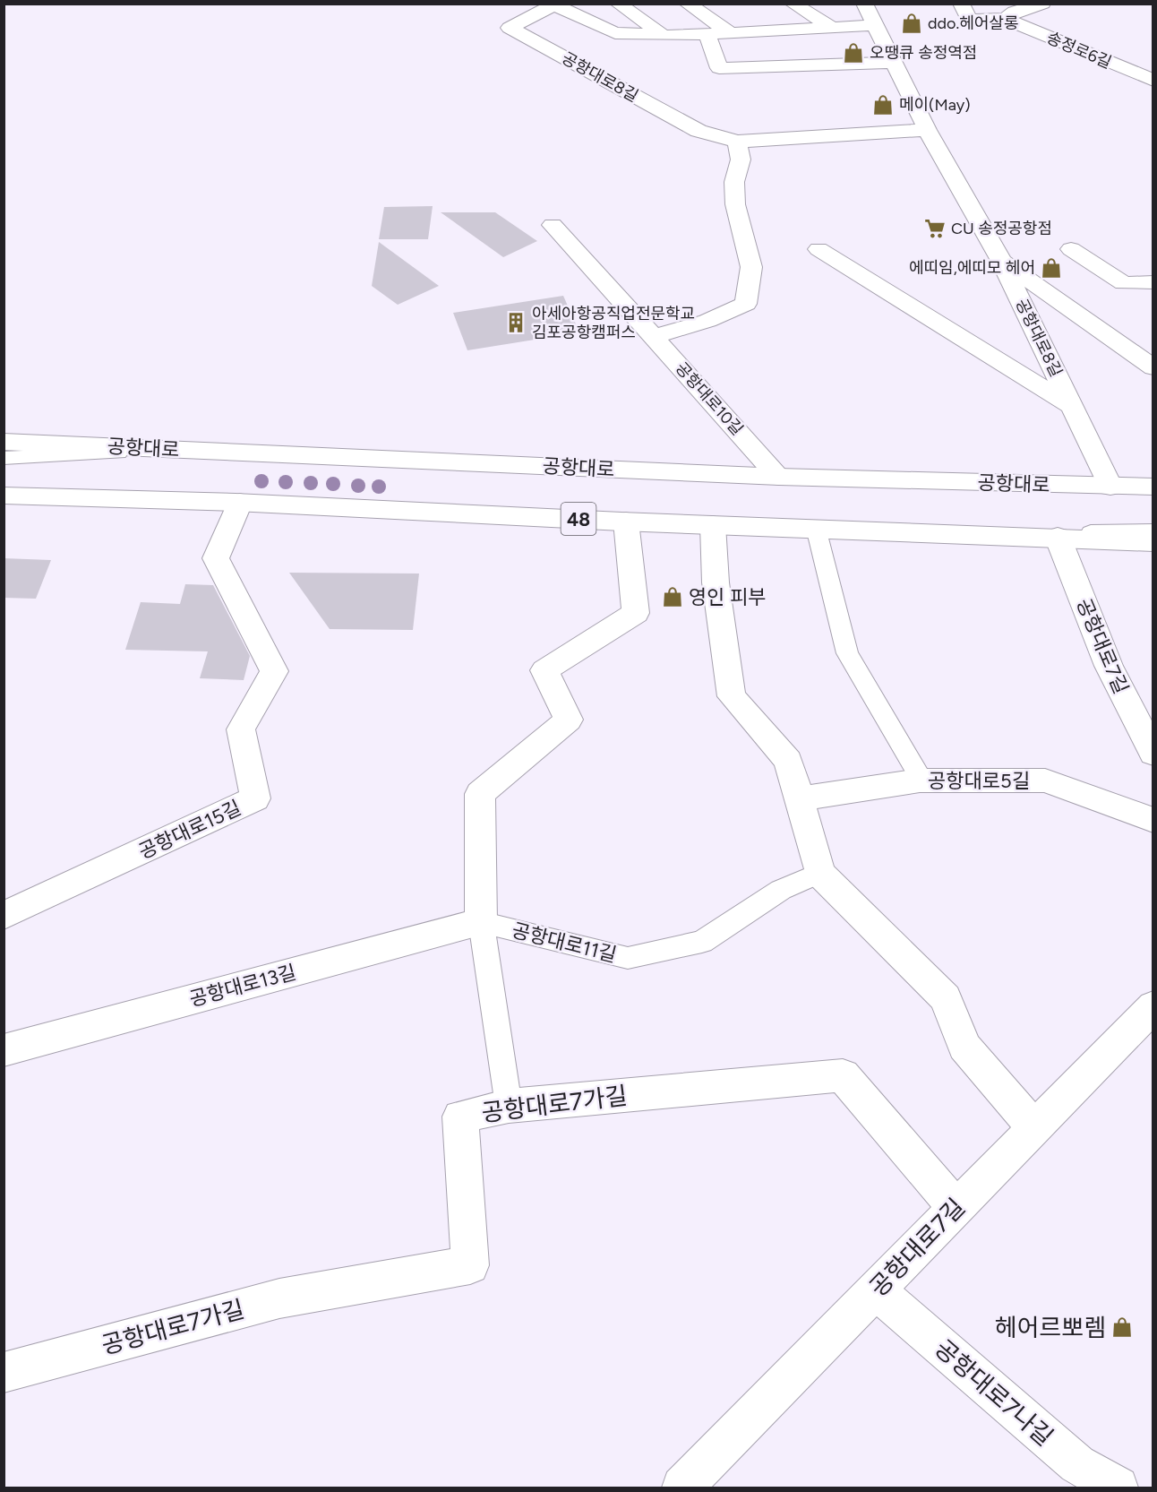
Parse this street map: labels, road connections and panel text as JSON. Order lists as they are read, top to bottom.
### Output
{
  "streets": {
    "street": [
      "송정로6길",
      "공항대로8길",
      "공항대로10길",
      "공항대로",
      "48",
      "공항대로7길",
      "공항대로5길",
      "공항대로15길",
      "공항대로13길",
      "공항대로7가길",
      "공항대로7나길"
    ],
    "lane": ["공항대로11길"]
  },
  "crossings": [
    ["공항대로8길", "공항대로"],
    ["공항대로10길", "공항대로"],
    ["48", "공항대로7길"],
    ["48", "공항대로15길"],
    ["공항대로7길", "공항대로7가길"],
    ["공항대로7길", "공항대로7나길"],
    ["공항대로11길", "공항대로13길"]
  ],
  "places": {
    "shop": [
      "ddo.헤어살롱",
      "오땡큐 송정역점",
      "메이(May)",
      "에띠임,에띠모 헤어",
      "영인 피부",
      "헤어르뽀렘"
    ],
    "supermarket": ["CU 송정공항점"],
    "building": ["아세아항공직업전문학교 김포공항캠퍼스"]
  }
}
